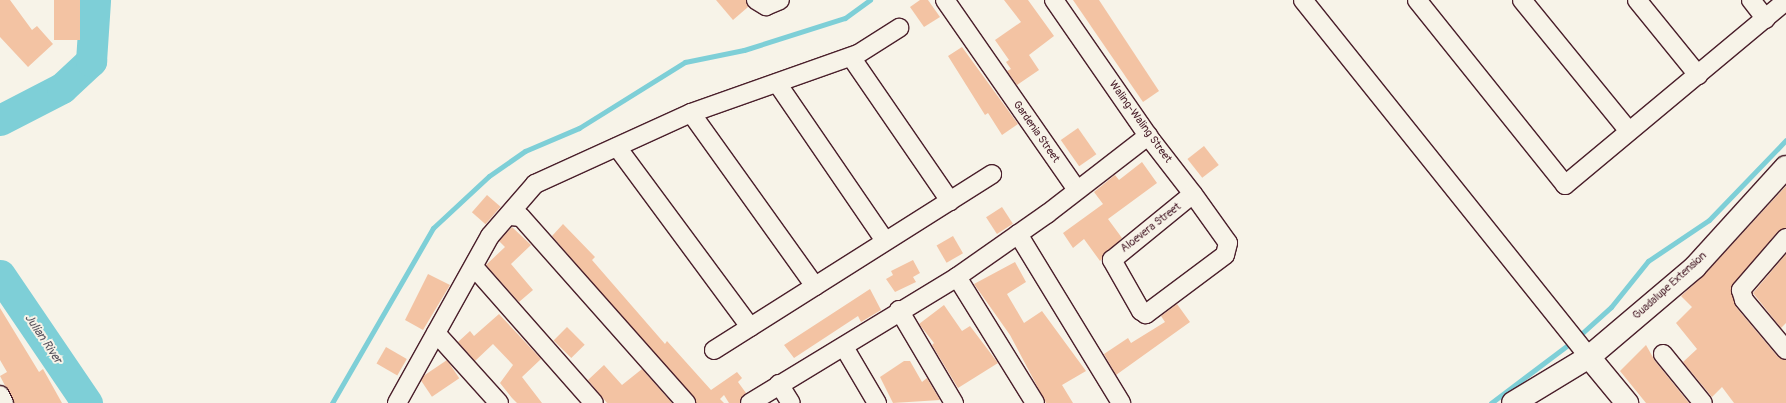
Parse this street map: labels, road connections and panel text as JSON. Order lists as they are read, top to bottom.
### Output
{
  "streets": {
    "street": [
      "Waling-Waling Street",
      "Gardenia Street",
      "Aloevera Street",
      "Guadalupe Extension"
    ]
  },
  "crossings": [
    ["Waling-Waling Street", "Aloevera Street"]
  ],
  "water": ["Julian River"]
}
